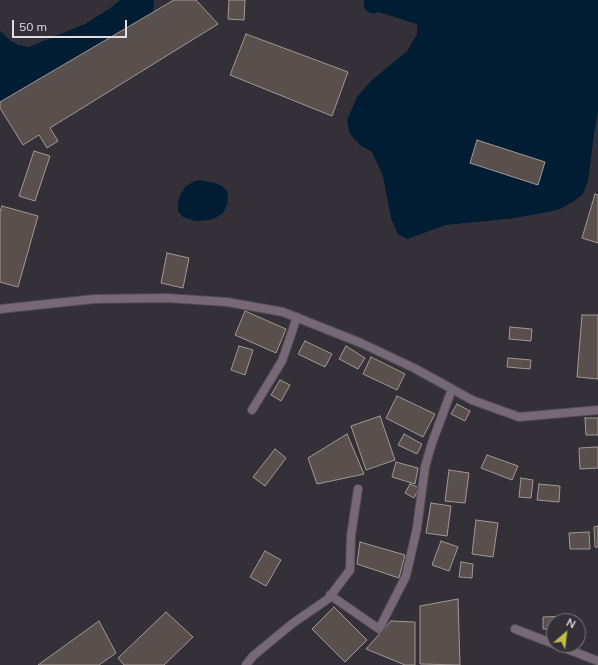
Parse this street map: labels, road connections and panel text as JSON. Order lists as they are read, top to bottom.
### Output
{
  "scale_bar": "50 m",
  "north": "top right"
}
